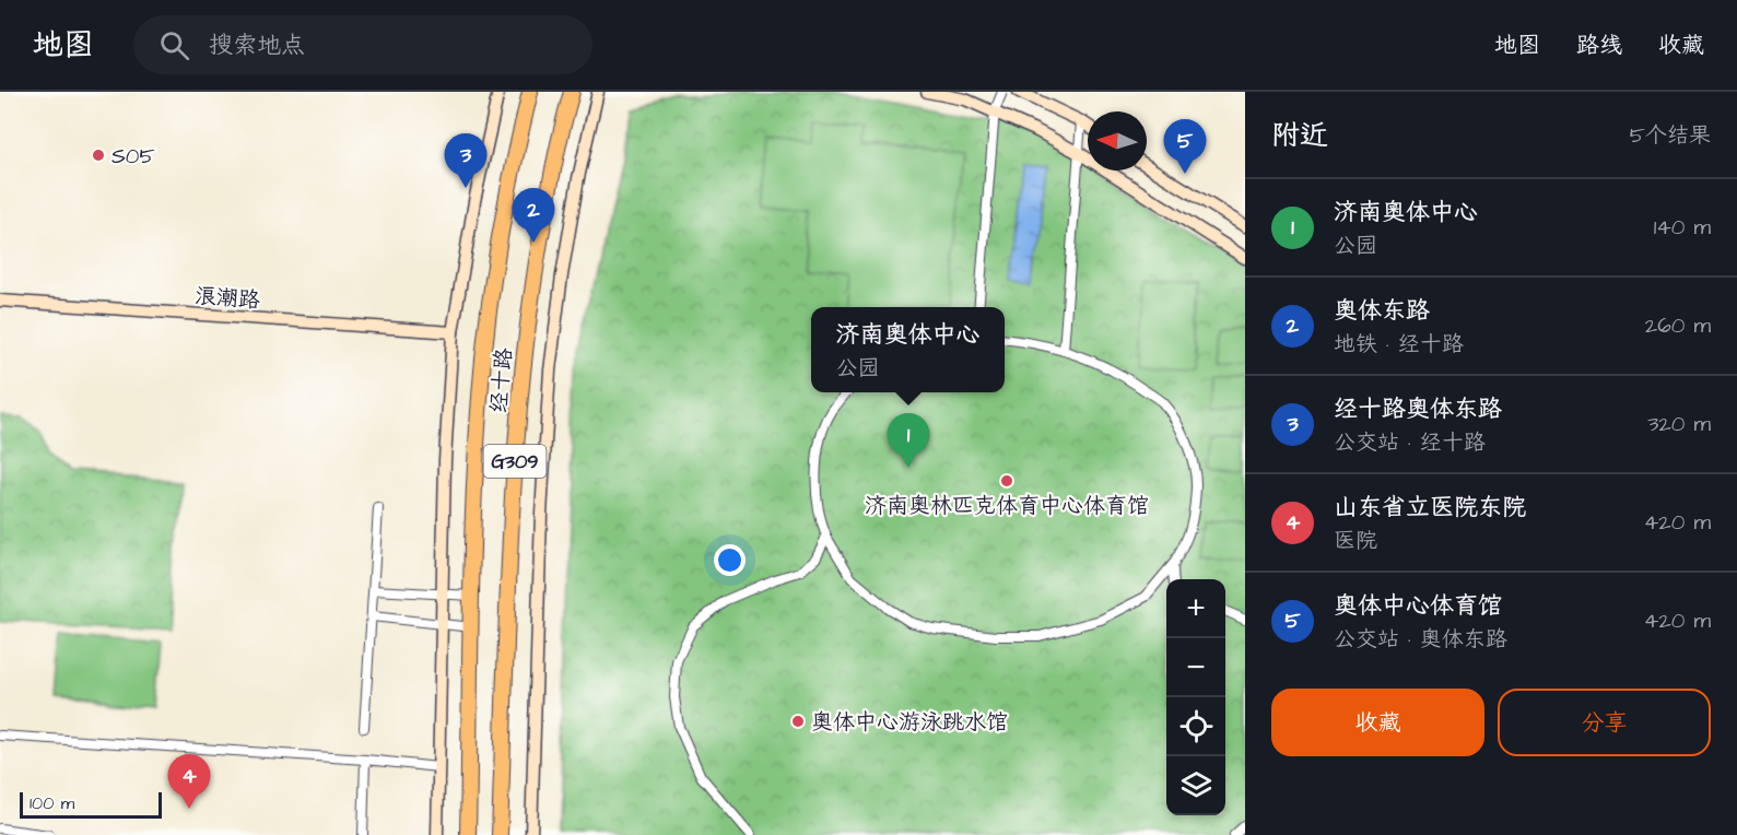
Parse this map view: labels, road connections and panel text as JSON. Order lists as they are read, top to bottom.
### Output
{
  "streets": {
    "highway": ["经十路", "G309"],
    "main road": ["浪潮路"]
  },
  "places": ["S05", "济南奥林匹克体育中心体育馆", "奥体中心游泳跳水馆"],
  "scale_bar": "100 m",
  "north": "left",
  "page": {
    "header": "地图",
    "search": "搜索地点",
    "nav": ["地图", "路线", "收藏"],
    "heading": ["附近", "5个结果"],
    "pins": [
      "5",
      "3",
      "2",
      "1",
      "4"
    ],
    "list": [
      {
        "mark": "1",
        "name": "济南奥体中心",
        "note": "公园",
        "value": "140 m"
      },
      {
        "mark": "2",
        "name": "奥体东路",
        "note": "地铁 · 经十路",
        "value": "260 m"
      },
      {
        "mark": "3",
        "name": "经十路奥体东路",
        "note": "公交站 · 经十路",
        "value": "320 m"
      },
      {
        "mark": "4",
        "name": "山东省立医院东院",
        "note": "医院",
        "value": "420 m"
      },
      {
        "mark": "5",
        "name": "奥体中心体育馆",
        "note": "公交站 · 奥体东路",
        "value": "420 m"
      }
    ],
    "popup": ["济南奥体中心", "公园"],
    "map_buttons": ["+", "−"],
    "buttons": ["收藏", "分享"],
    "scale": "100 m"
  }
}
